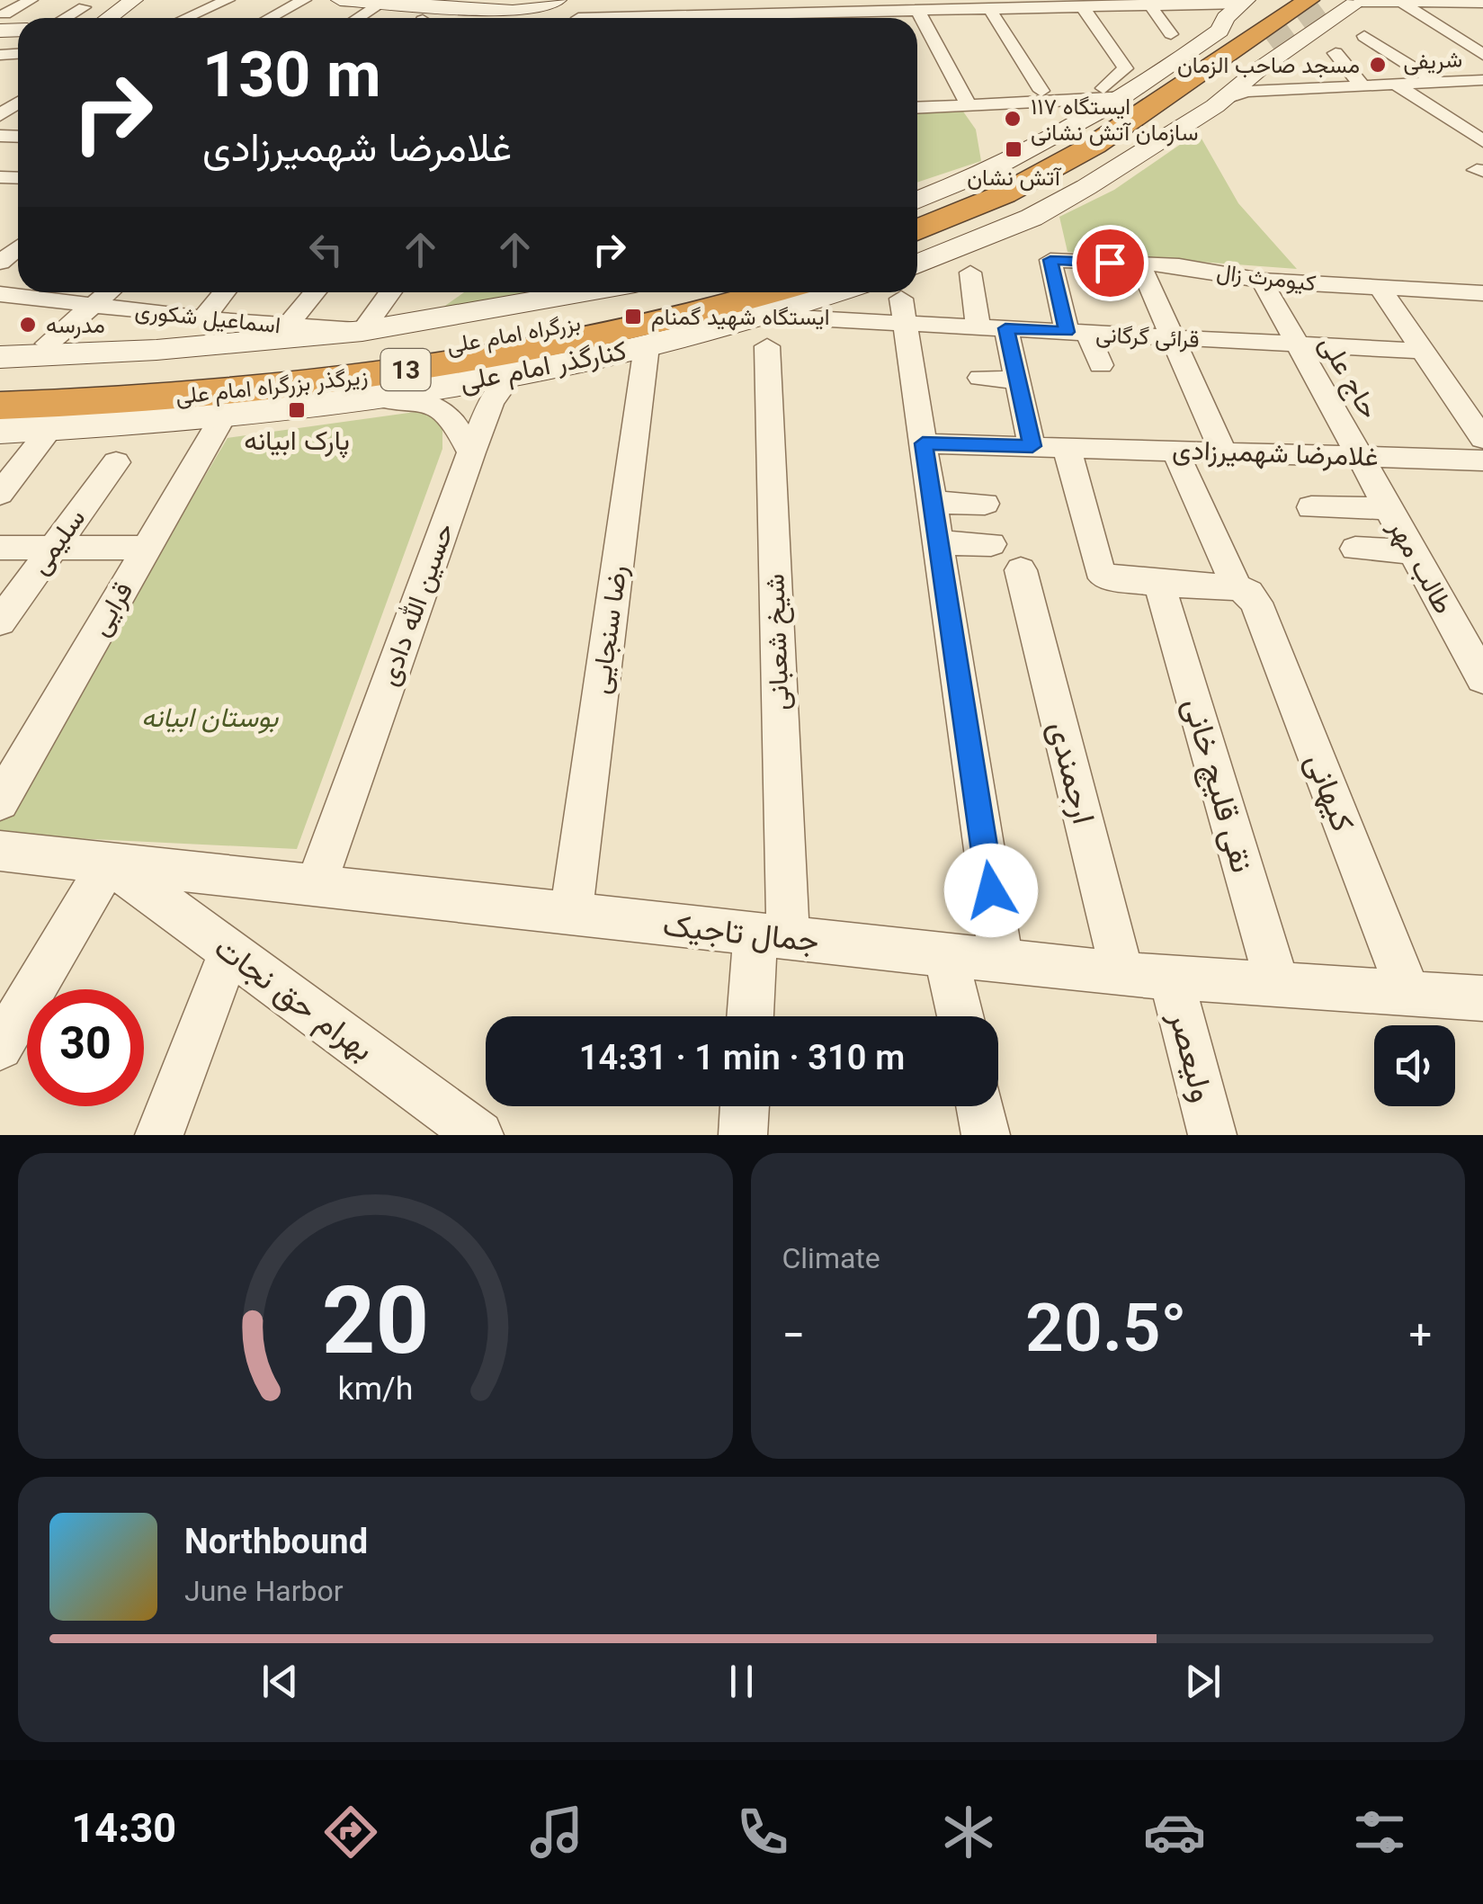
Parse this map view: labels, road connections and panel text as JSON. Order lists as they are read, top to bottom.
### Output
{
  "streets": {
    "highway": ["بزرگراه امام علی", "13", "زیرگذر بزرگراه امام علی"],
    "main road": ["کنارگذر امام علی"],
    "street": [
      "شریفی",
      "کیومرث زال",
      "اسماعیل شکوری",
      "قرائی گرگانی",
      "حاج علی",
      "غلامرضا شهمیرزادی",
      "سلیمی",
      "طالب مهر",
      "حسین الله دادی",
      "قرایی",
      "رضا سنجایی",
      "شیخ شعبانی",
      "ارجمندی",
      "نقی قلیچ خانی",
      "کیهانی",
      "جمال تاجیک",
      "بهرام حق نجات",
      "ولیعصر"
    ]
  },
  "crossings": [
    ["کیومرث زال", "قرائی گرگانی"],
    ["کیومرث زال", "حاج علی"],
    ["بزرگراه امام علی", "قرائی گرگانی"],
    ["بزرگراه امام علی", "کنارگذر امام علی"],
    ["بزرگراه امام علی", "شیخ شعبانی"],
    ["قرائی گرگانی", "کنارگذر امام علی"],
    ["قرائی گرگانی", "حاج علی"],
    ["قرائی گرگانی", "شیخ شعبانی"],
    ["کنارگذر امام علی", "حسین الله دادی"],
    ["کنارگذر امام علی", "قرایی"],
    ["کنارگذر امام علی", "رضا سنجایی"],
    ["کنارگذر امام علی", "شیخ شعبانی"],
    ["حاج علی", "غلامرضا شهمیرزادی"],
    ["حاج علی", "طالب مهر"],
    ["غلامرضا شهمیرزادی", "طالب مهر"],
    ["غلامرضا شهمیرزادی", "کیهانی"],
    ["حسین الله دادی", "جمال تاجیک"],
    ["رضا سنجایی", "جمال تاجیک"],
    ["شیخ شعبانی", "جمال تاجیک"],
    ["ارجمندی", "جمال تاجیک"],
    ["نقی قلیچ خانی", "جمال تاجیک"],
    ["کیهانی", "جمال تاجیک"],
    ["جمال تاجیک", "بهرام حق نجات"],
    ["جمال تاجیک", "ولیعصر"]
  ],
  "parks": ["بوستان ابیانه"],
  "places": {
    "other": ["مسجد صاحب الزمان", "ایستگاه ۱۱۷ سازمان آتش نشانی", "مدرسه"],
    "transit": ["آتش نشان", "ایستگاه شهید گمنام", "پارک ابیانه"]
  },
  "page": {
    "turn": ["130 m", "غلامرضا شهمیرزادی"],
    "limit": "30",
    "trip": "14:31 · 1 min · 310 m",
    "tile": "Climate",
    "heat": ["−", "20.5°", "+"],
    "song": ["Northbound", "June Harbor"],
    "tabs": "14:30",
    "gauge": ["20", "km/h"]
  }
}
